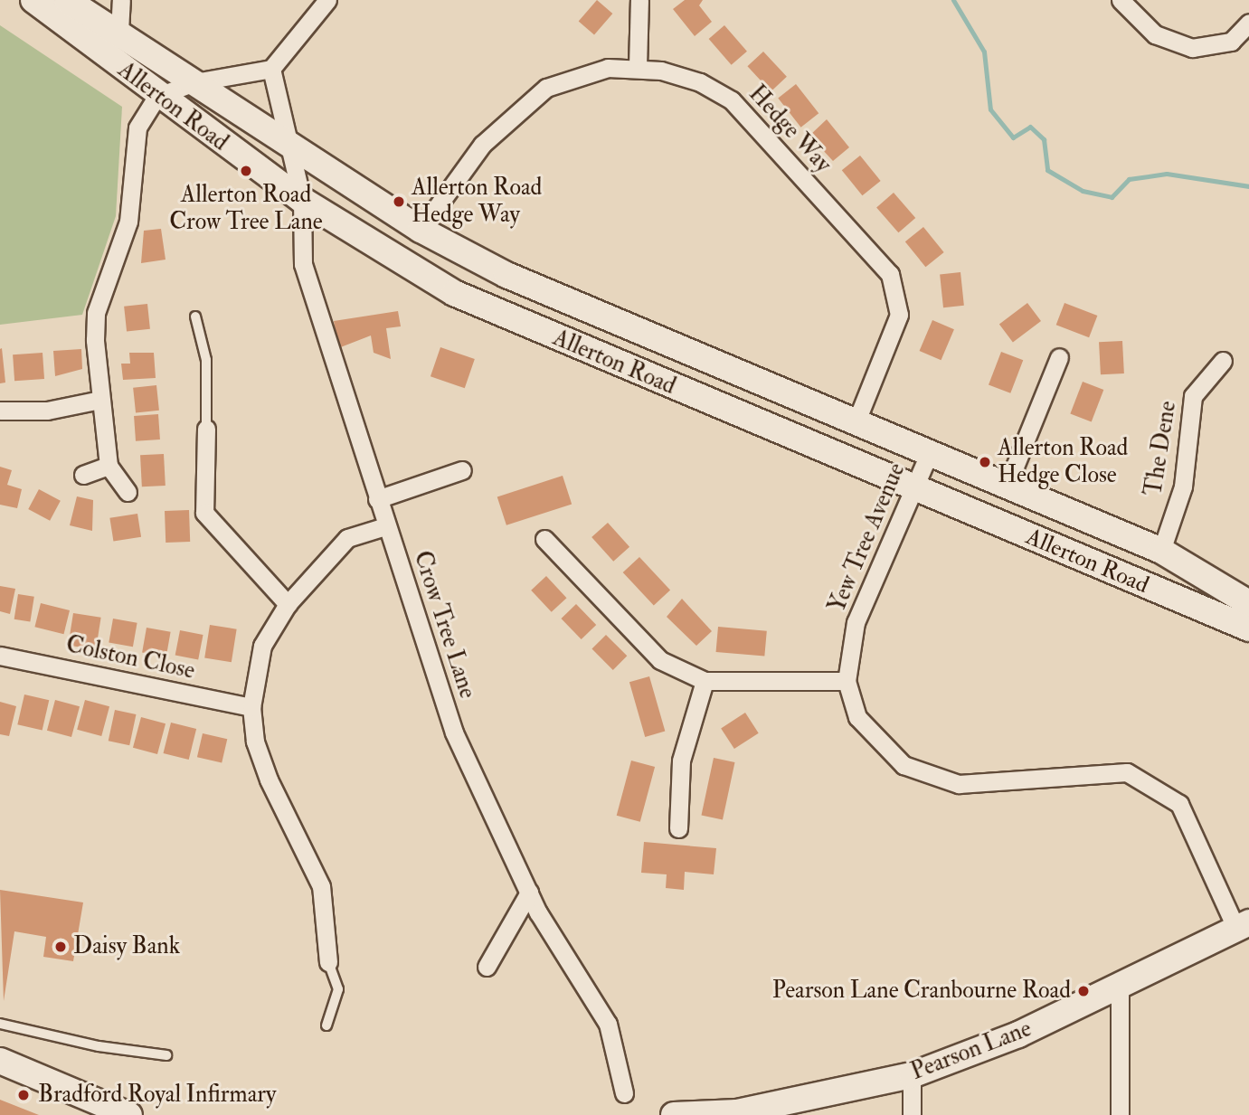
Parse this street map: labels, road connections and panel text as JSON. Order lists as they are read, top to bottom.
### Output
{
  "streets": {
    "street": [
      "Allerton Road",
      "Hedge Way",
      "The Dene",
      "Yew Tree Avenue",
      "Crow Tree Lane",
      "Colston Close",
      "Pearson Lane"
    ]
  },
  "crossings": [
    ["Allerton Road", "Hedge Way"],
    ["Allerton Road", "The Dene"],
    ["Allerton Road", "Yew Tree Avenue"],
    ["Allerton Road", "Crow Tree Lane"],
    ["Yew Tree Avenue", "Pearson Lane"]
  ],
  "places": [
    "Allerton Road Crow Tree Lane",
    "Allerton Road Hedge Way",
    "Allerton Road Hedge Close",
    "Daisy Bank",
    "Pearson Lane Cranbourne Road",
    "Bradford Royal Infirmary"
  ]
}
